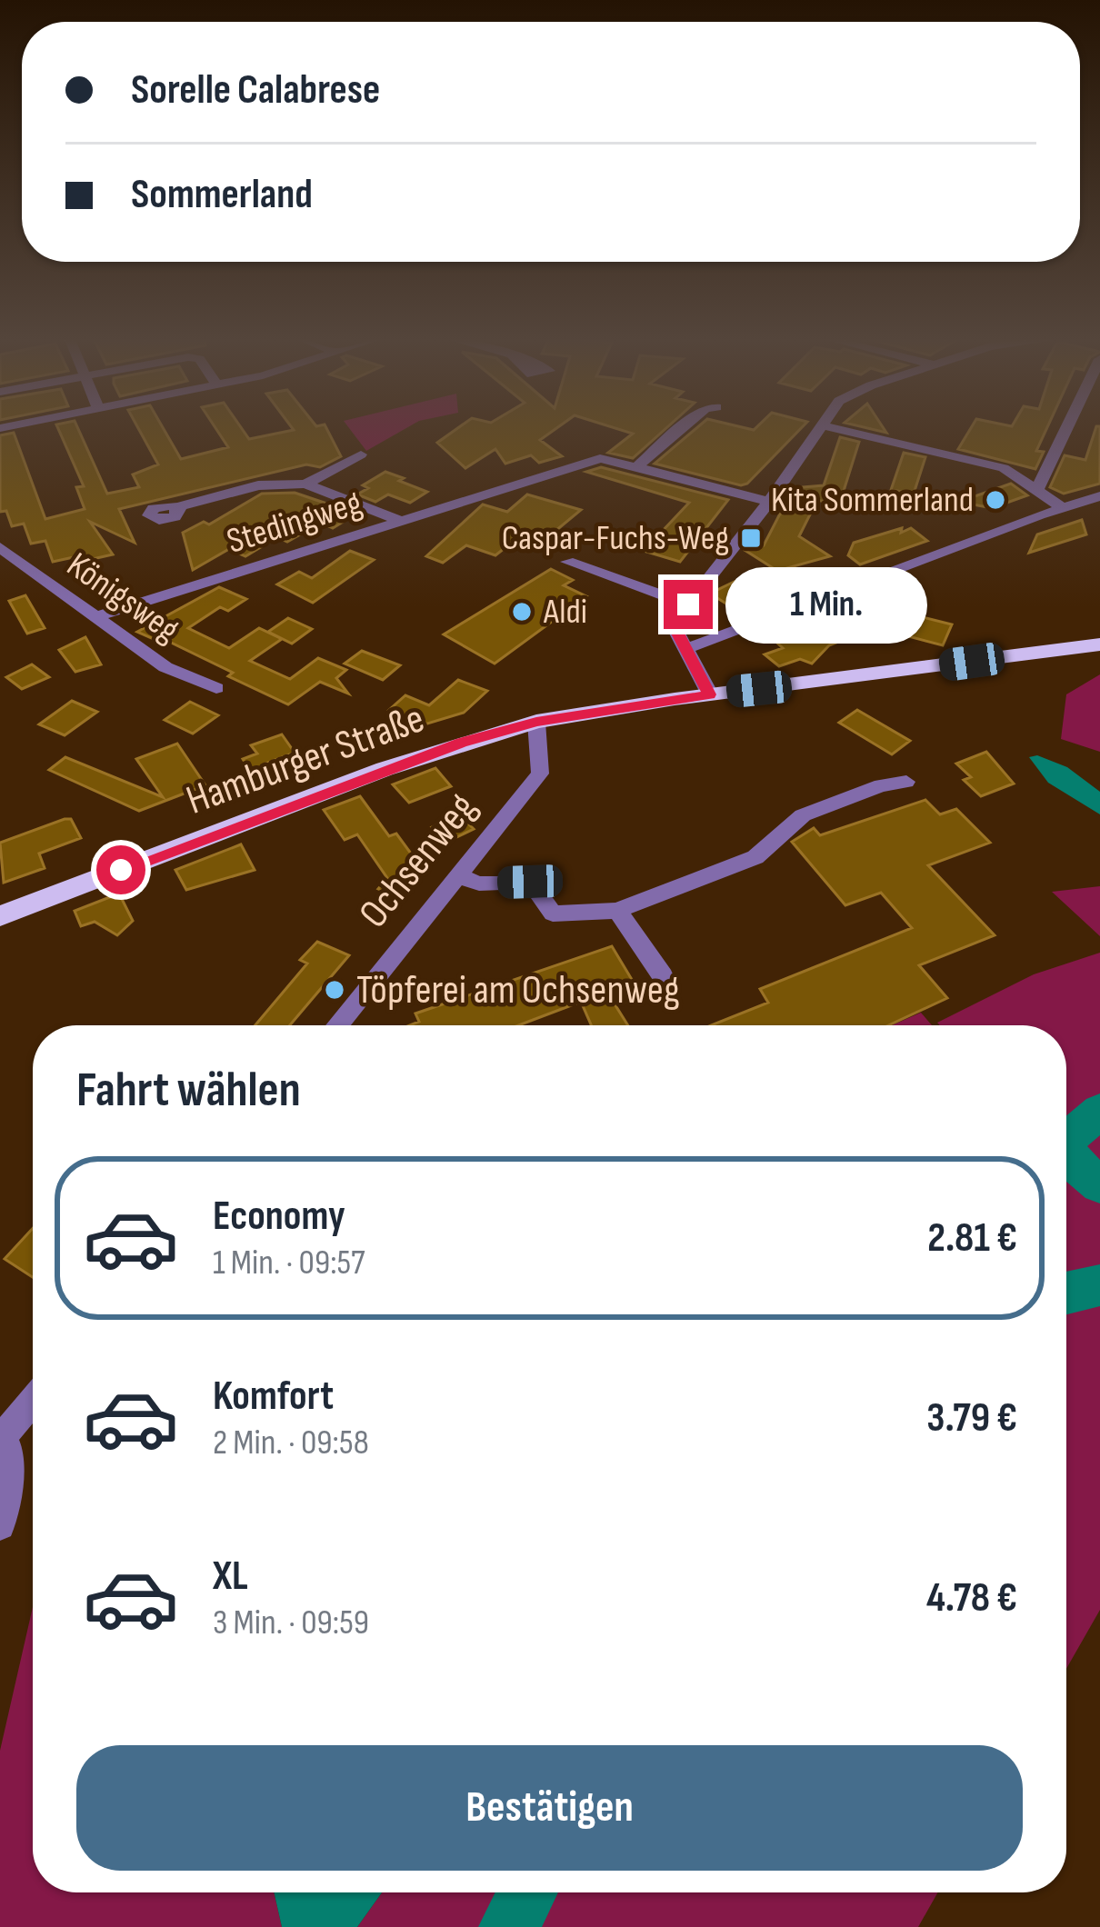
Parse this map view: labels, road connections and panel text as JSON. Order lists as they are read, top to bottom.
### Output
{
  "streets": {
    "main road": ["Hamburger Straße"],
    "street": ["Stedingweg", "Königsweg", "Ochsenweg"]
  },
  "crossings": [
    ["Stedingweg", "Königsweg"],
    ["Hamburger Straße", "Ochsenweg"]
  ],
  "places": {
    "other": ["Kita Sommerland", "Aldi", "Töpferei am Ochsenweg"],
    "transit": ["Caspar-Fuchs-Weg"]
  },
  "page": {
    "banner": ["Sorelle Calabrese", "Sommerland"],
    "bubble": "1 Min.",
    "heading": "Fahrt wählen",
    "list": [
      {
        "name": "Economy",
        "note": "1 Min. · 09:57",
        "value": "2.81 €"
      },
      {
        "name": "Komfort",
        "note": "2 Min. · 09:58",
        "value": "3.79 €"
      },
      {
        "name": "XL",
        "note": "3 Min. · 09:59",
        "value": "4.78 €"
      }
    ],
    "buttons": "Bestätigen"
  }
}
